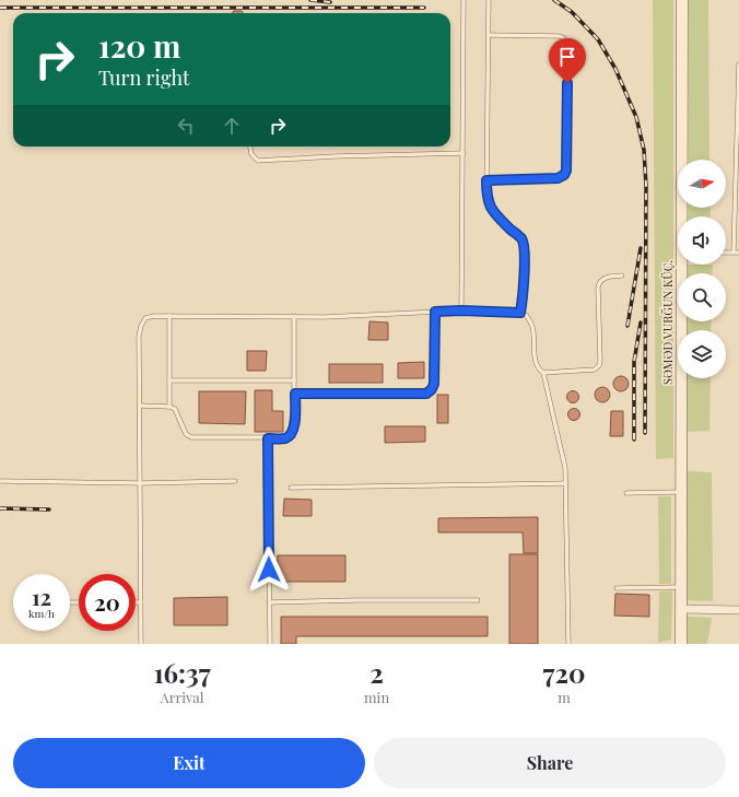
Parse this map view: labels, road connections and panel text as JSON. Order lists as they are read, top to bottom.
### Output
{
  "streets": {
    "main road": ["SƏMƏD VURĞUN KÜÇ."]
  },
  "north": "right",
  "page": {
    "turn": ["120 m", "Turn right"],
    "speed": "12 km/h",
    "limit": "20",
    "eta": [
      "16:37",
      "Arrival",
      "2",
      "min",
      "720",
      "m"
    ],
    "buttons": ["Exit", "Share"]
  }
}
